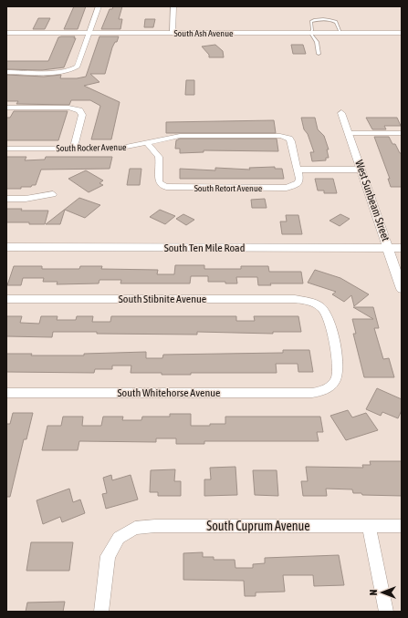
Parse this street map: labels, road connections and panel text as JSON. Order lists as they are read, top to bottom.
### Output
{
  "streets": {
    "street": [
      "South Ash Avenue",
      "South Rocker Avenue",
      "South Retort Avenue",
      "West Sunbeam Street",
      "South Ten Mile Road",
      "South Stibnite Avenue",
      "South Whitehorse Avenue",
      "South Cuprum Avenue"
    ]
  },
  "crossings": [
    ["South Rocker Avenue", "South Retort Avenue"],
    ["West Sunbeam Street", "South Ten Mile Road"],
    ["South Stibnite Avenue", "South Whitehorse Avenue"]
  ],
  "north": "left"
}
